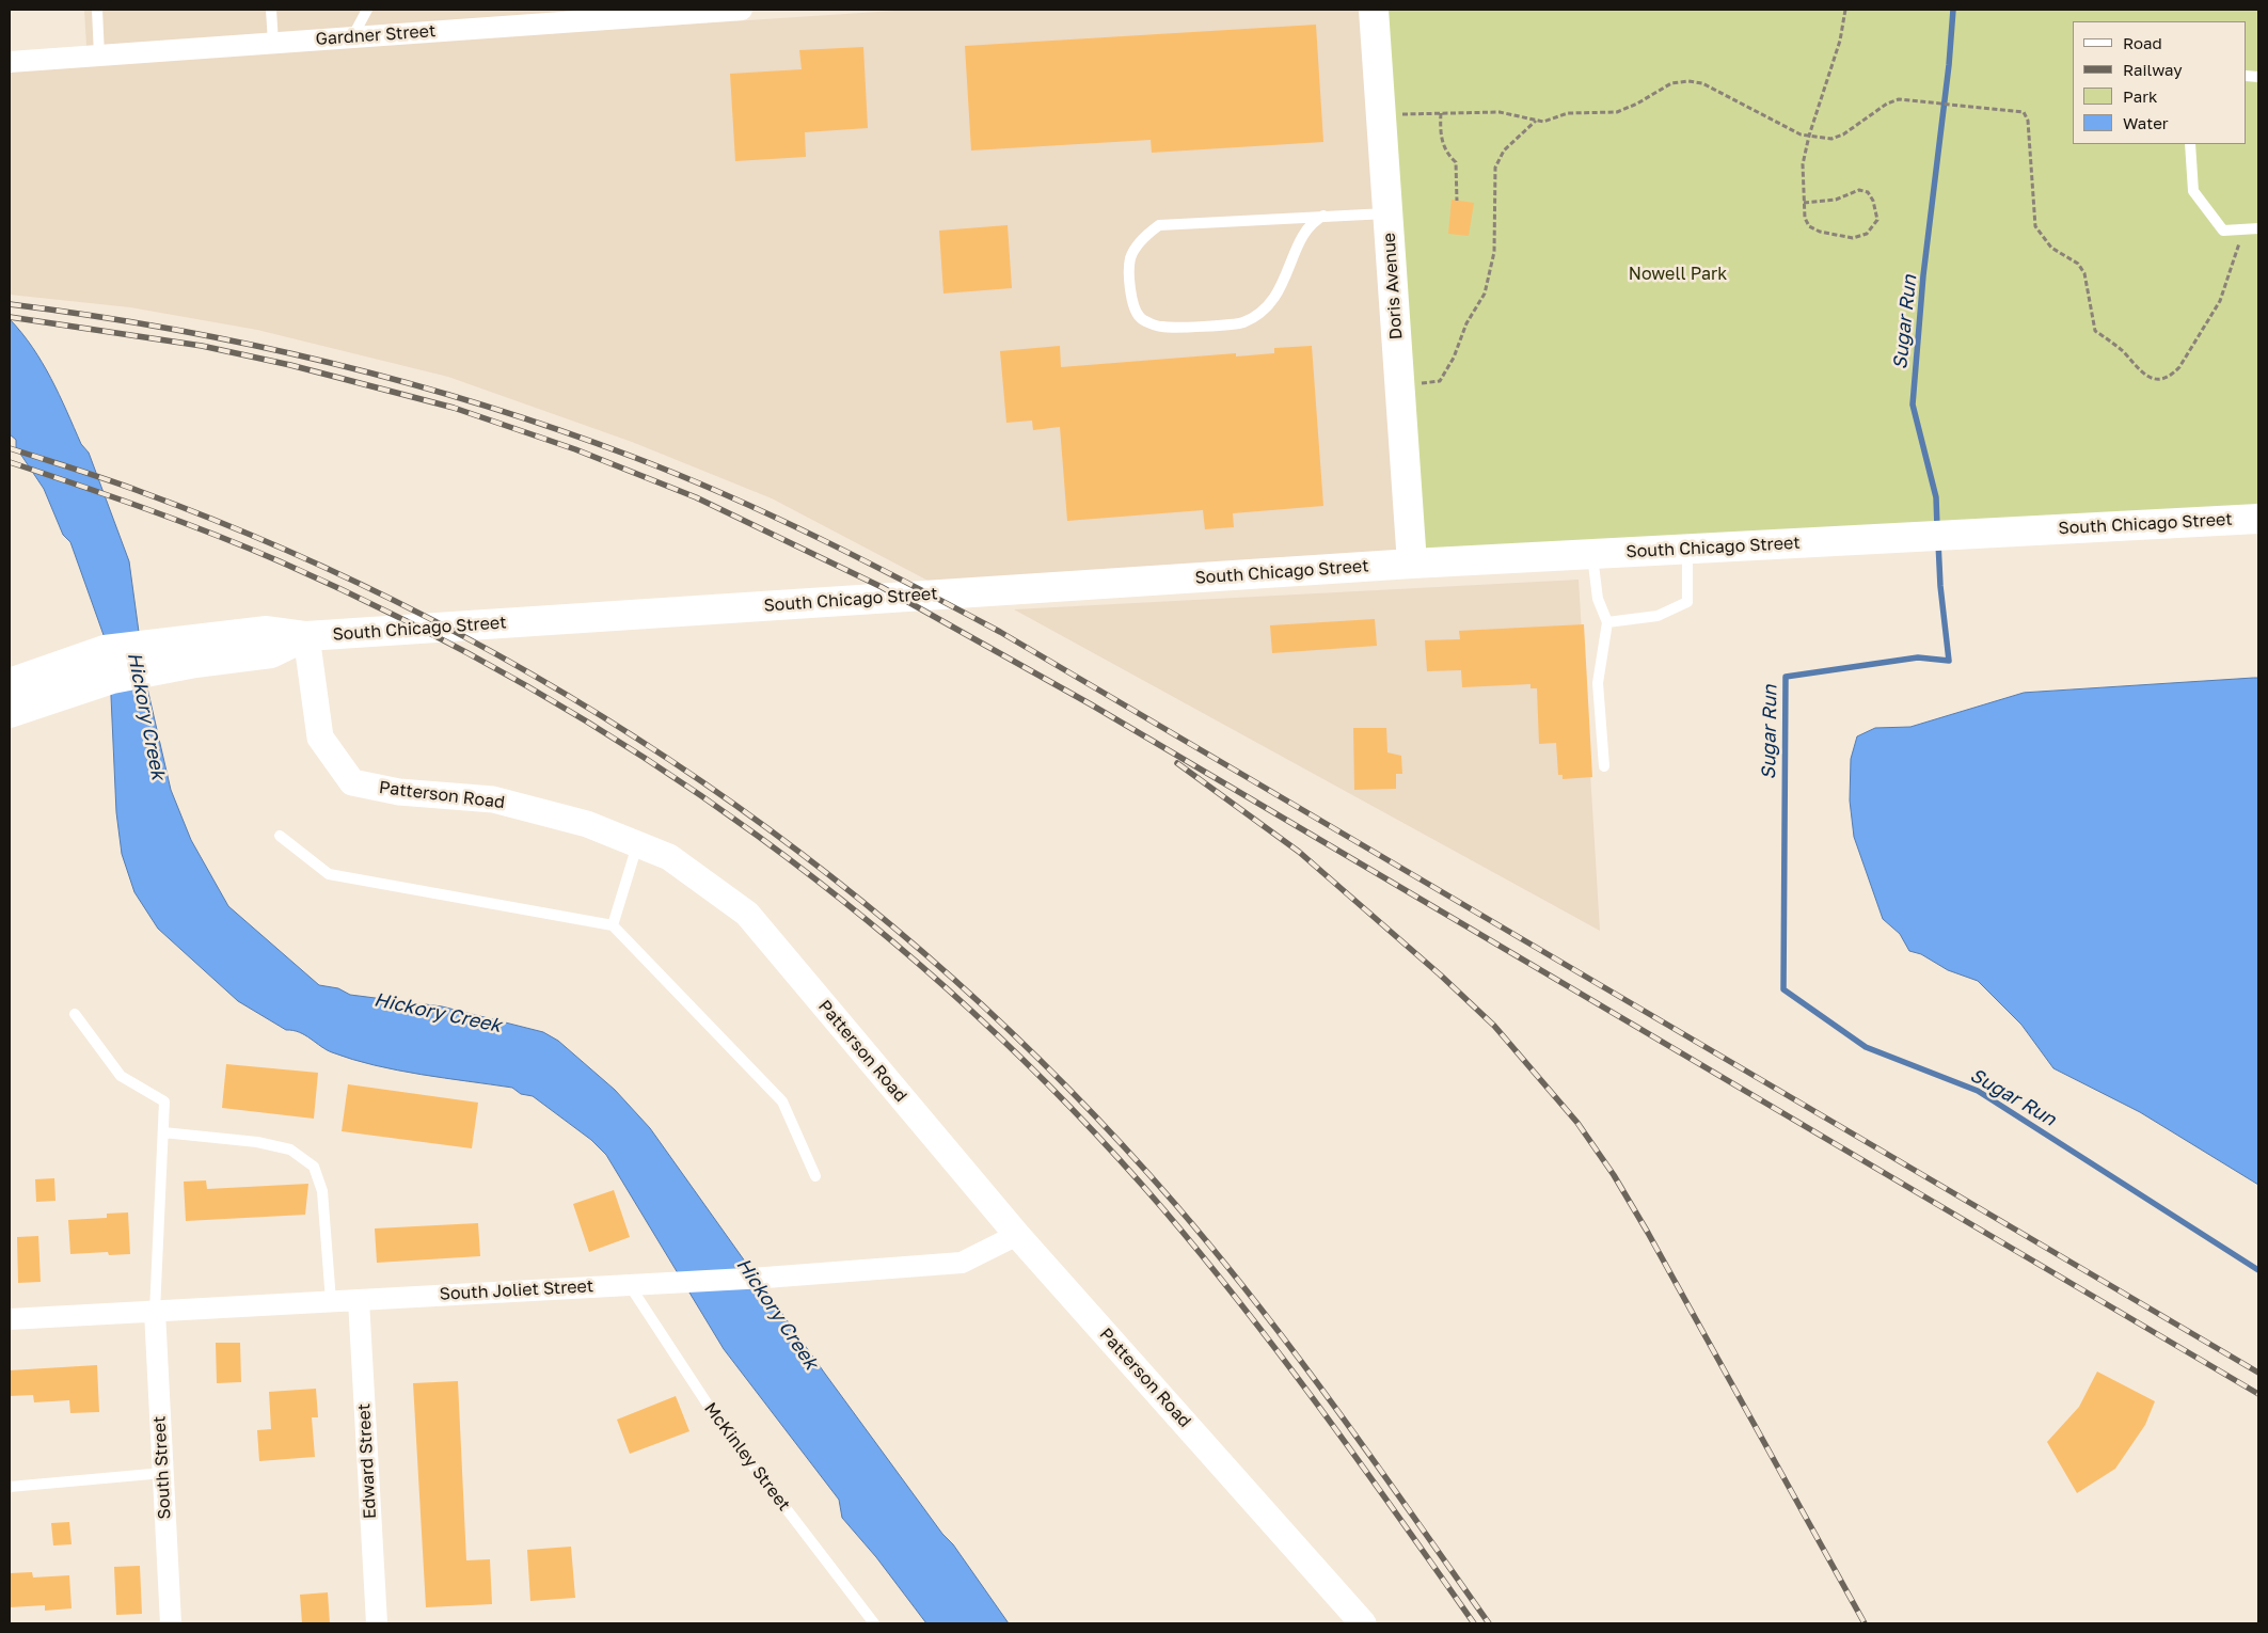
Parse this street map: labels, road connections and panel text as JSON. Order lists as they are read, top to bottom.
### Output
{
  "streets": {
    "main road": ["Doris Avenue", "South Chicago Street"],
    "street": [
      "Gardner Street",
      "Patterson Road",
      "South Joliet Street",
      "Edward Street",
      "South Street"
    ],
    "lane": ["McKinley Street"]
  },
  "crossings": [
    ["Doris Avenue", "South Chicago Street"],
    ["South Chicago Street", "Patterson Road"],
    ["Patterson Road", "South Joliet Street"],
    ["South Joliet Street", "McKinley Street"],
    ["South Joliet Street", "Edward Street"],
    ["South Joliet Street", "South Street"]
  ],
  "water": ["Sugar Run", "Hickory Creek"],
  "parks": ["Nowell Park"],
  "legend": [
    "Road",
    "Railway",
    "Park",
    "Water"
  ]
}
